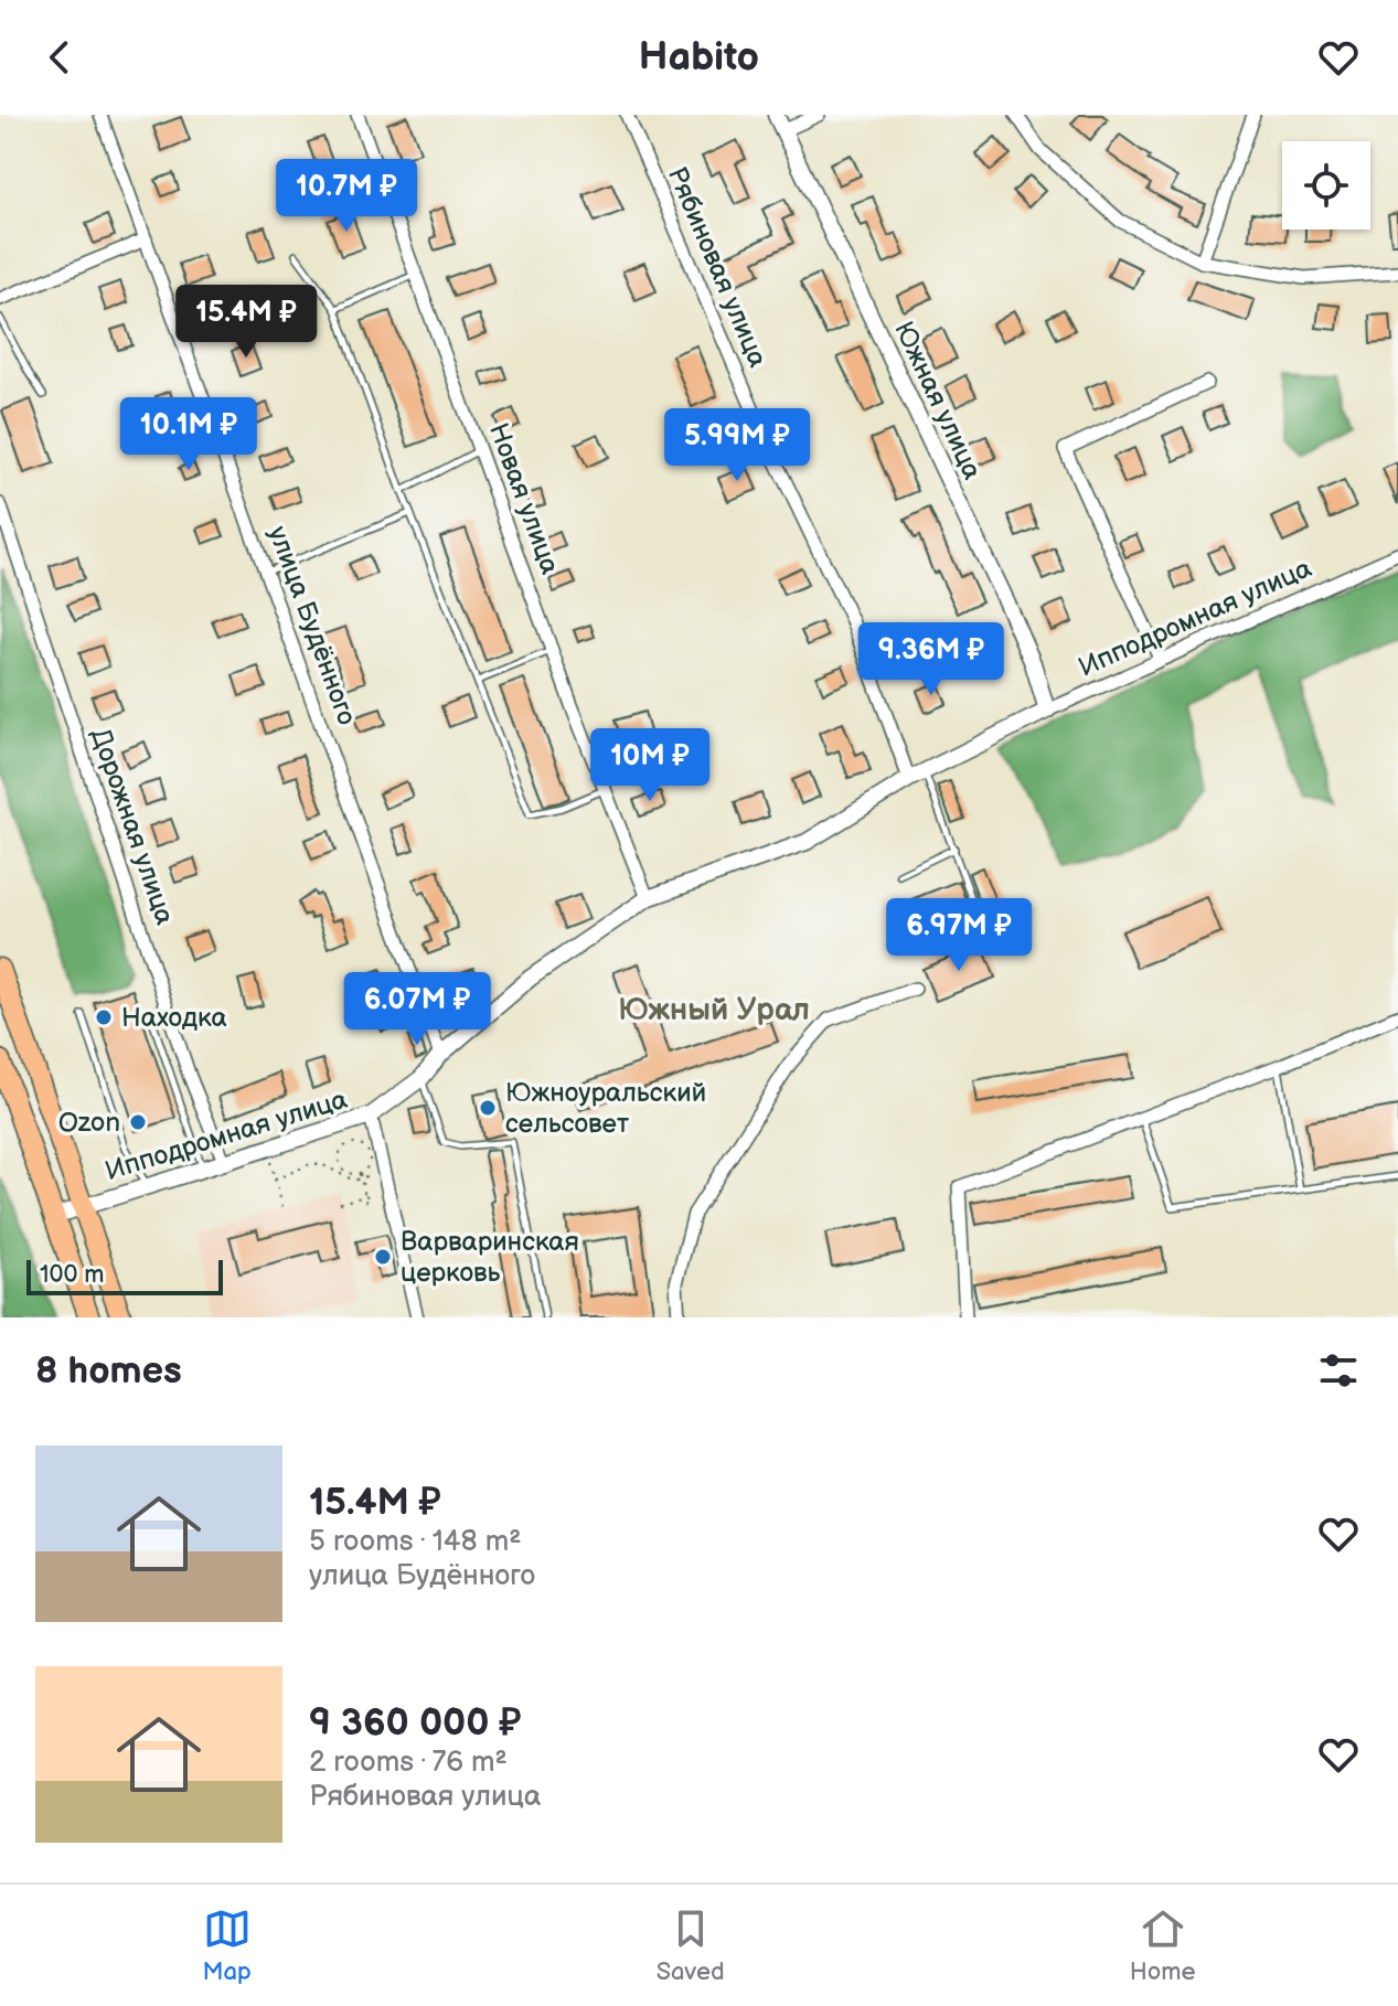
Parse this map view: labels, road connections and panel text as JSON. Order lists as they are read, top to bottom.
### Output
{
  "streets": {
    "street": [
      "Рябиновая улица",
      "Южная улица",
      "Новая улица",
      "Ипподромная улица",
      "улица Будённого",
      "Дорожная улица"
    ]
  },
  "crossings": [
    ["Рябиновая улица", "Ипподромная улица"],
    ["Южная улица", "Ипподромная улица"],
    ["Новая улица", "Ипподромная улица"],
    ["Ипподромная улица", "улица Будённого"],
    ["Ипподромная улица", "Дорожная улица"]
  ],
  "districts": ["Южный Урал"],
  "places": [
    "Находка",
    "Южноуральский сельсовет",
    "Ozon",
    "Варваринская церковь"
  ],
  "scale_bar": "100 m",
  "page": {
    "header": "Habito",
    "price": [
      "10.7M ₽",
      "15.4M ₽",
      "10.1M ₽",
      "5.99M ₽",
      "9.36M ₽",
      "10M ₽",
      "6.97M ₽",
      "6.07M ₽"
    ],
    "scale": "100 m",
    "heading": "8 homes",
    "list": [
      {
        "name": "15.4M ₽",
        "note": "5 rooms · 148 m² · улица Будённого"
      },
      {
        "name": "9 360 000 ₽",
        "note": "2 rooms · 76 m² · Рябиновая улица"
      }
    ],
    "tabs": ["Map", "Saved", "Home"]
  }
}
